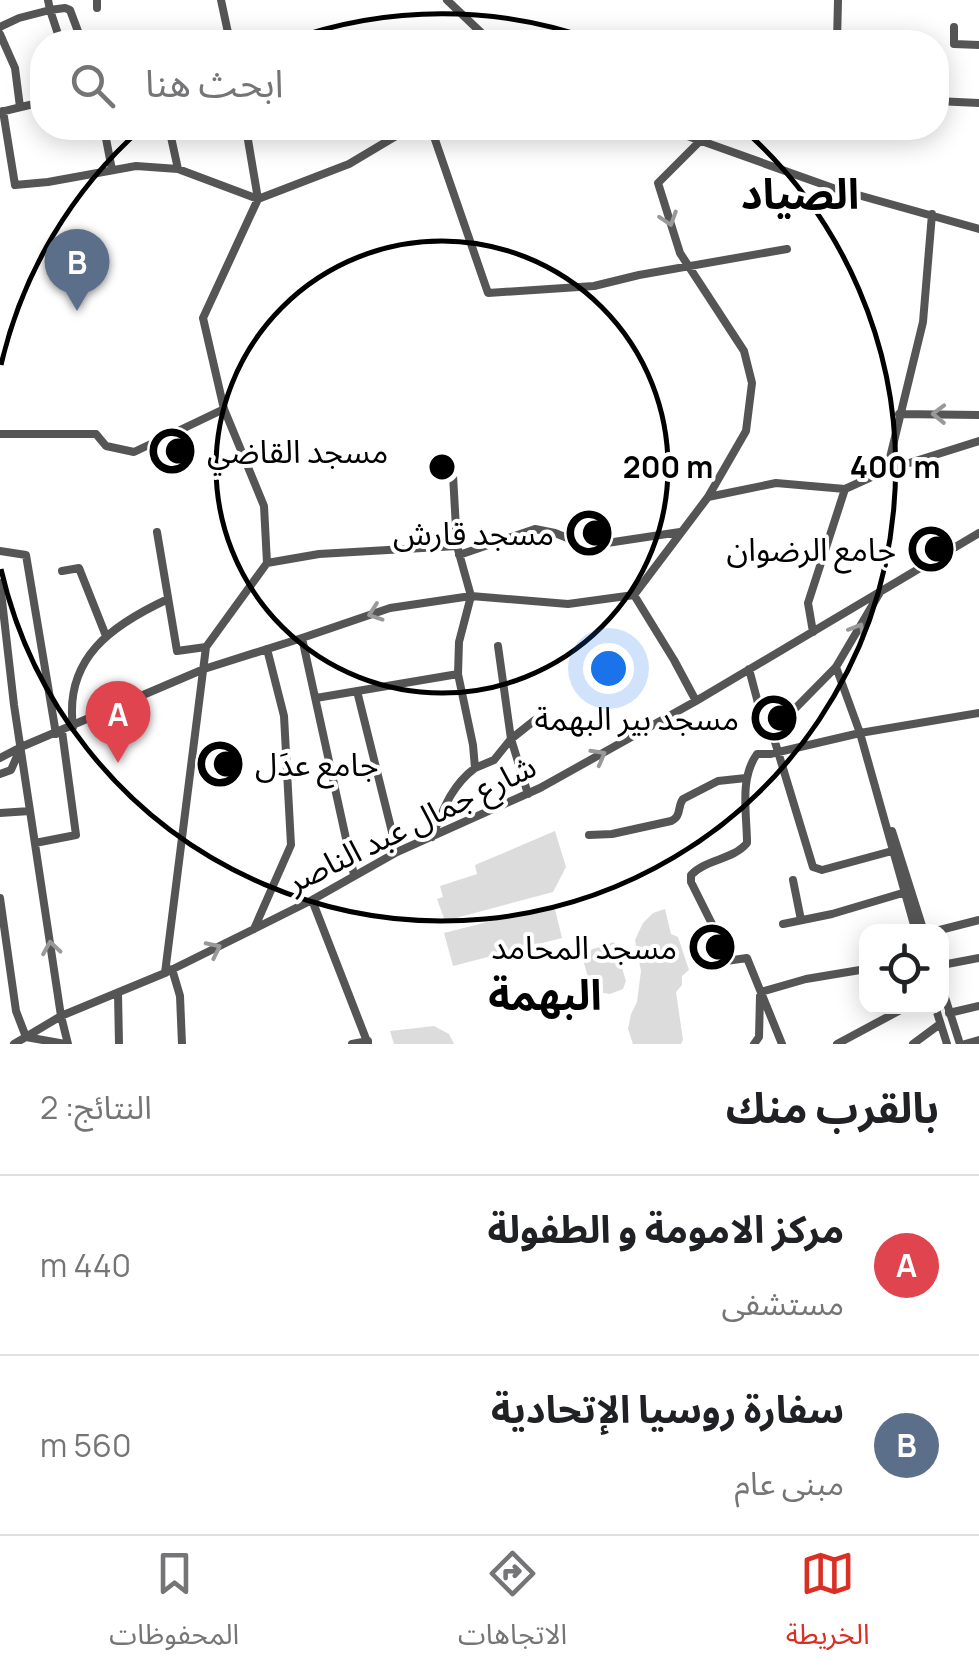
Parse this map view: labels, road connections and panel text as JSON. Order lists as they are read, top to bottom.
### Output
{
  "streets": {
    "street": ["شارع جمال عبد الناصر"]
  },
  "districts": ["الصياد", "البهمة"],
  "places": {
    "mosque": [
      "مسجد القاضي",
      "مسجد قارش",
      "جامع الرضوان",
      "مسجد بير البهمة",
      "جامع عدَل",
      "مسجد المحامد"
    ]
  },
  "page": {
    "search": "ابحث هنا",
    "pins": ["B", "A"],
    "heading": ["بالقرب منك", "النتائج: 2"],
    "list": [
      {
        "mark": "A",
        "name": "مركز الامومة و الطفولة",
        "note": "مستشفى",
        "value": "440 m"
      },
      {
        "mark": "B",
        "name": "سفارة روسيا الإتحادية",
        "note": "مبنى عام",
        "value": "560 m"
      }
    ],
    "nav": ["الخريطة", "الاتجاهات", "المحفوظات"]
  },
  "rings": ["200 m", "400 m"]
}
